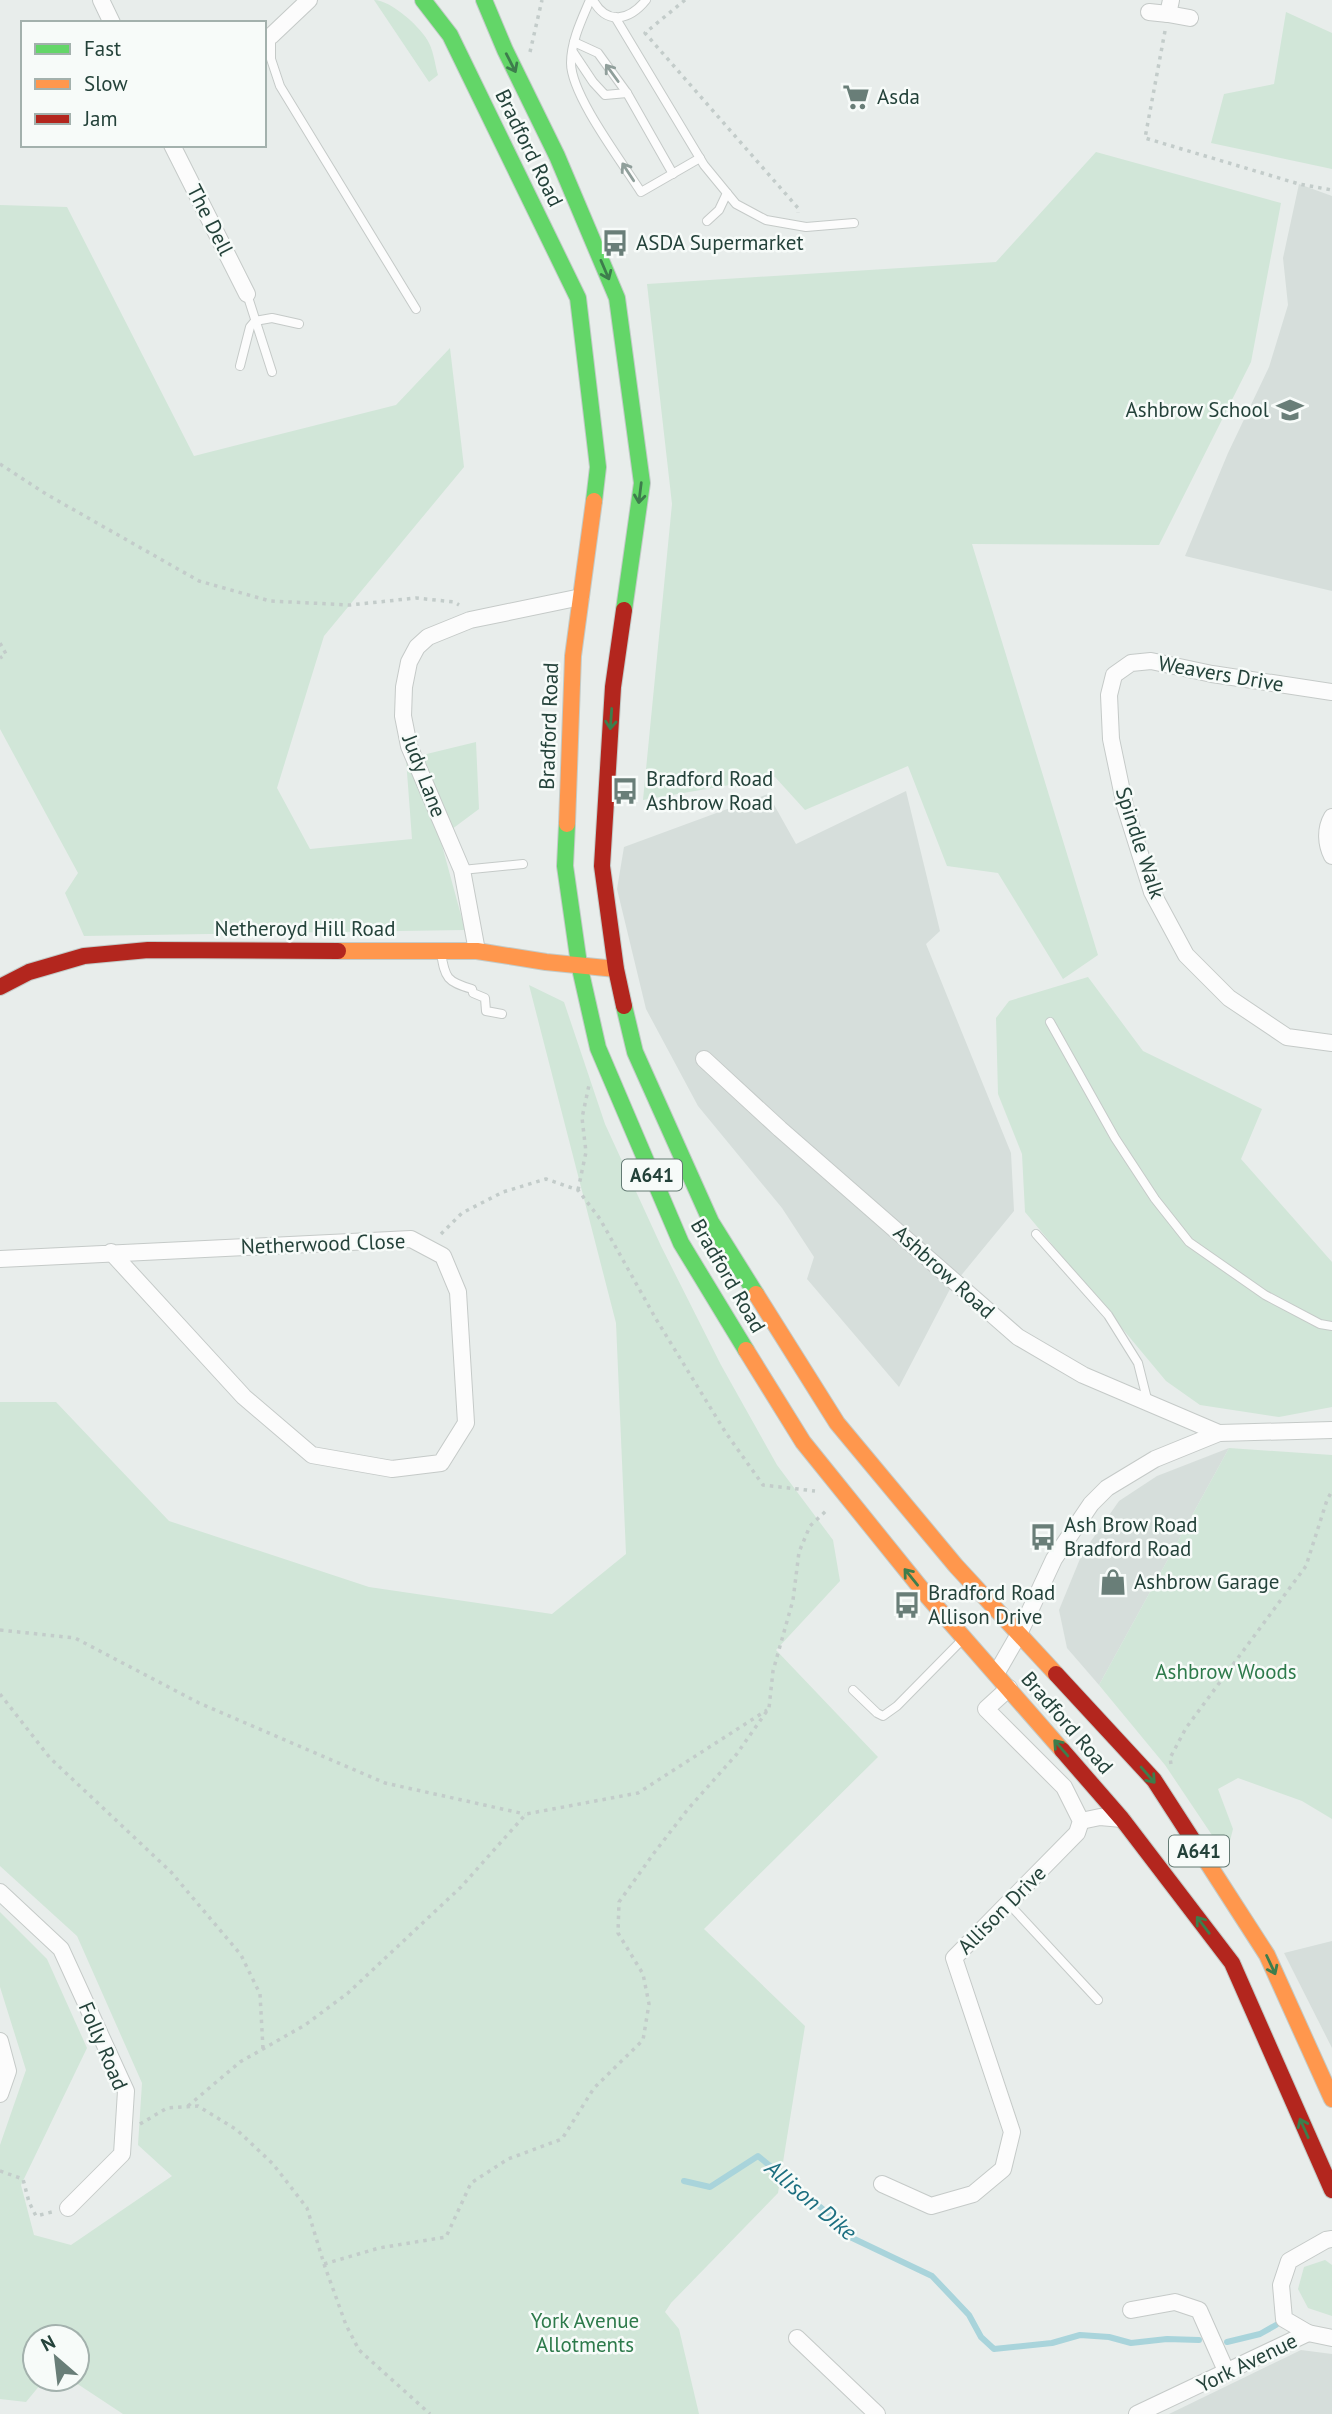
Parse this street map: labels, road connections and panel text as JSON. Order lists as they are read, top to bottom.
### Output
{
  "streets": {
    "main road": ["Bradford Road", "Netheroyd Hill Road", "A641"],
    "street": [
      "The Dell",
      "Weavers Drive",
      "Judy Lane",
      "Spindle Walk",
      "Netherwood Close",
      "Ashbrow Road",
      "Allison Drive",
      "Folly Road",
      "York Avenue"
    ]
  },
  "crossings": [
    ["Bradford Road", "Judy Lane"],
    ["Bradford Road", "Netheroyd Hill Road"],
    ["Bradford Road", "A641"],
    ["Bradford Road", "Ashbrow Road"],
    ["Weavers Drive", "Spindle Walk"],
    ["Judy Lane", "Netheroyd Hill Road"],
    ["A641", "Ashbrow Road"]
  ],
  "water": ["Allison Dike"],
  "parks": ["Ashbrow Woods", "York Avenue Allotments"],
  "places": {
    "supermarket": ["Asda"],
    "bus stop": [
      "ASDA Supermarket",
      "Bradford Road Ashbrow Road",
      "Ash Brow Road Bradford Road",
      "Bradford Road Allison Drive"
    ],
    "school or university": ["Ashbrow School"],
    "shop": ["Ashbrow Garage"]
  },
  "legend": ["Fast", "Slow", "Jam"],
  "north": "top left"
}
